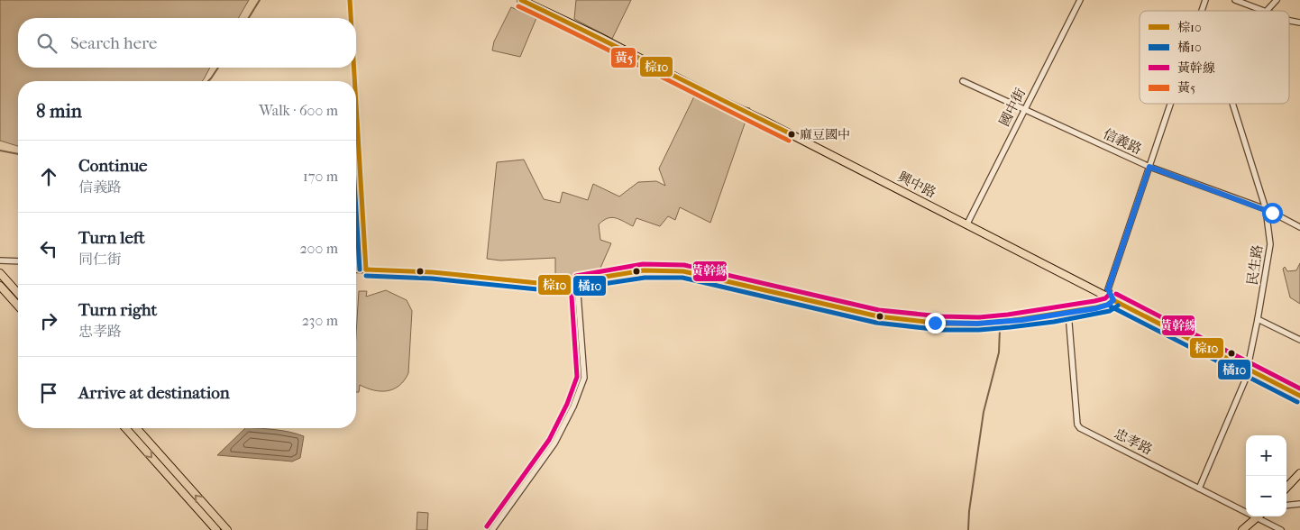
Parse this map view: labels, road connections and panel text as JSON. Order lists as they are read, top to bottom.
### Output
{
  "streets": {
    "main road": ["興中路"],
    "street": [
      "國中街",
      "信義路",
      "民生路",
      "忠孝路"
    ]
  },
  "crossings": [
    ["國中街", "信義路"],
    ["國中街", "興中路"],
    ["信義路", "民生路"],
    ["興中路", "民生路"],
    ["民生路", "忠孝路"]
  ],
  "places": ["麻豆國中"],
  "lines": [
    "transit line 棕10",
    "transit line 黃5",
    "transit line 橘10",
    "transit line 黃幹線"
  ],
  "legend": [
    "棕10",
    "橘10",
    "黃幹線",
    "黃5"
  ],
  "page": {
    "search": "Search here",
    "heading": ["8 min", "Walk · 600 m"],
    "list": [
      ["Continue", "信義路", "170 m"],
      ["Turn left", "同仁街", "200 m"],
      ["Turn right", "忠孝路", "230 m"],
      "Arrive at destination"
    ],
    "map_buttons": ["+", "−"]
  }
}
